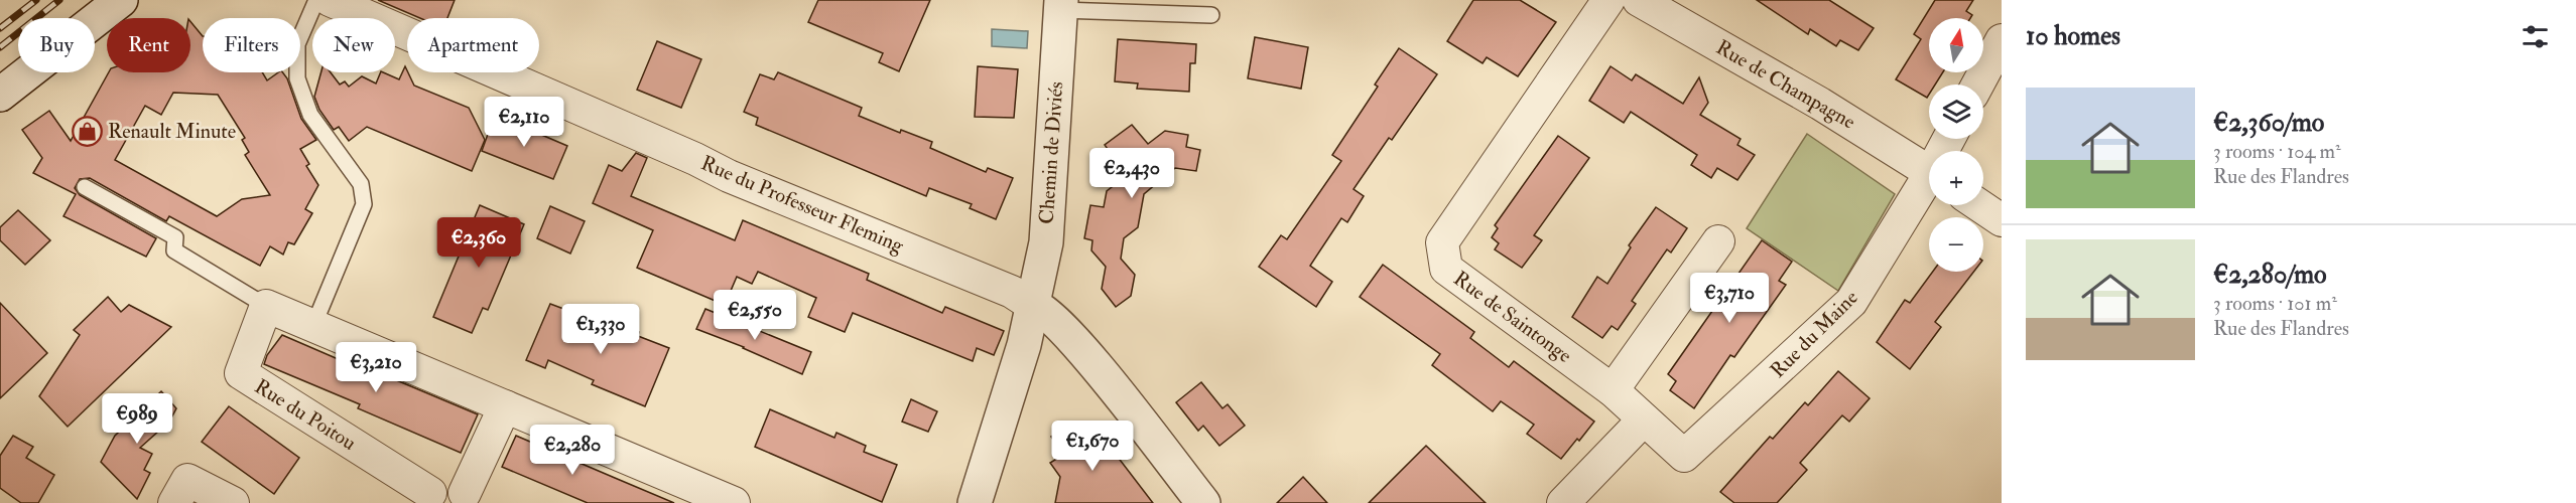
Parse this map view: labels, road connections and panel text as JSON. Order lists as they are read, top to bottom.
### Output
{
  "streets": {
    "street": [
      "Rue de Champagne",
      "Chemin de Diviés",
      "Rue du Professeur Fleming",
      "Rue de Saintonge",
      "Rue du Maine",
      "Rue du Poitou"
    ]
  },
  "crossings": [
    ["Chemin de Diviés", "Rue du Professeur Fleming"],
    ["Rue de Saintonge", "Rue du Maine"]
  ],
  "places": {
    "shop": ["Renault Minute"]
  },
  "north": "top",
  "page": {
    "heading": "10 homes",
    "map_buttons": ["+", "−"],
    "chip": [
      "Buy",
      "Rent",
      "Filters",
      "New",
      "Apartment"
    ],
    "list": [
      {
        "name": "€2,360/mo",
        "note": "3 rooms · 104 m² · Rue des Flandres"
      },
      {
        "name": "€2,280/mo",
        "note": "3 rooms · 101 m² · Rue des Flandres"
      }
    ],
    "price": [
      "€2,110",
      "€2,430",
      "€2,360",
      "€3,710",
      "€2,550",
      "€1,330",
      "€3,210",
      "€989",
      "€1,670",
      "€2,280"
    ]
  }
}
